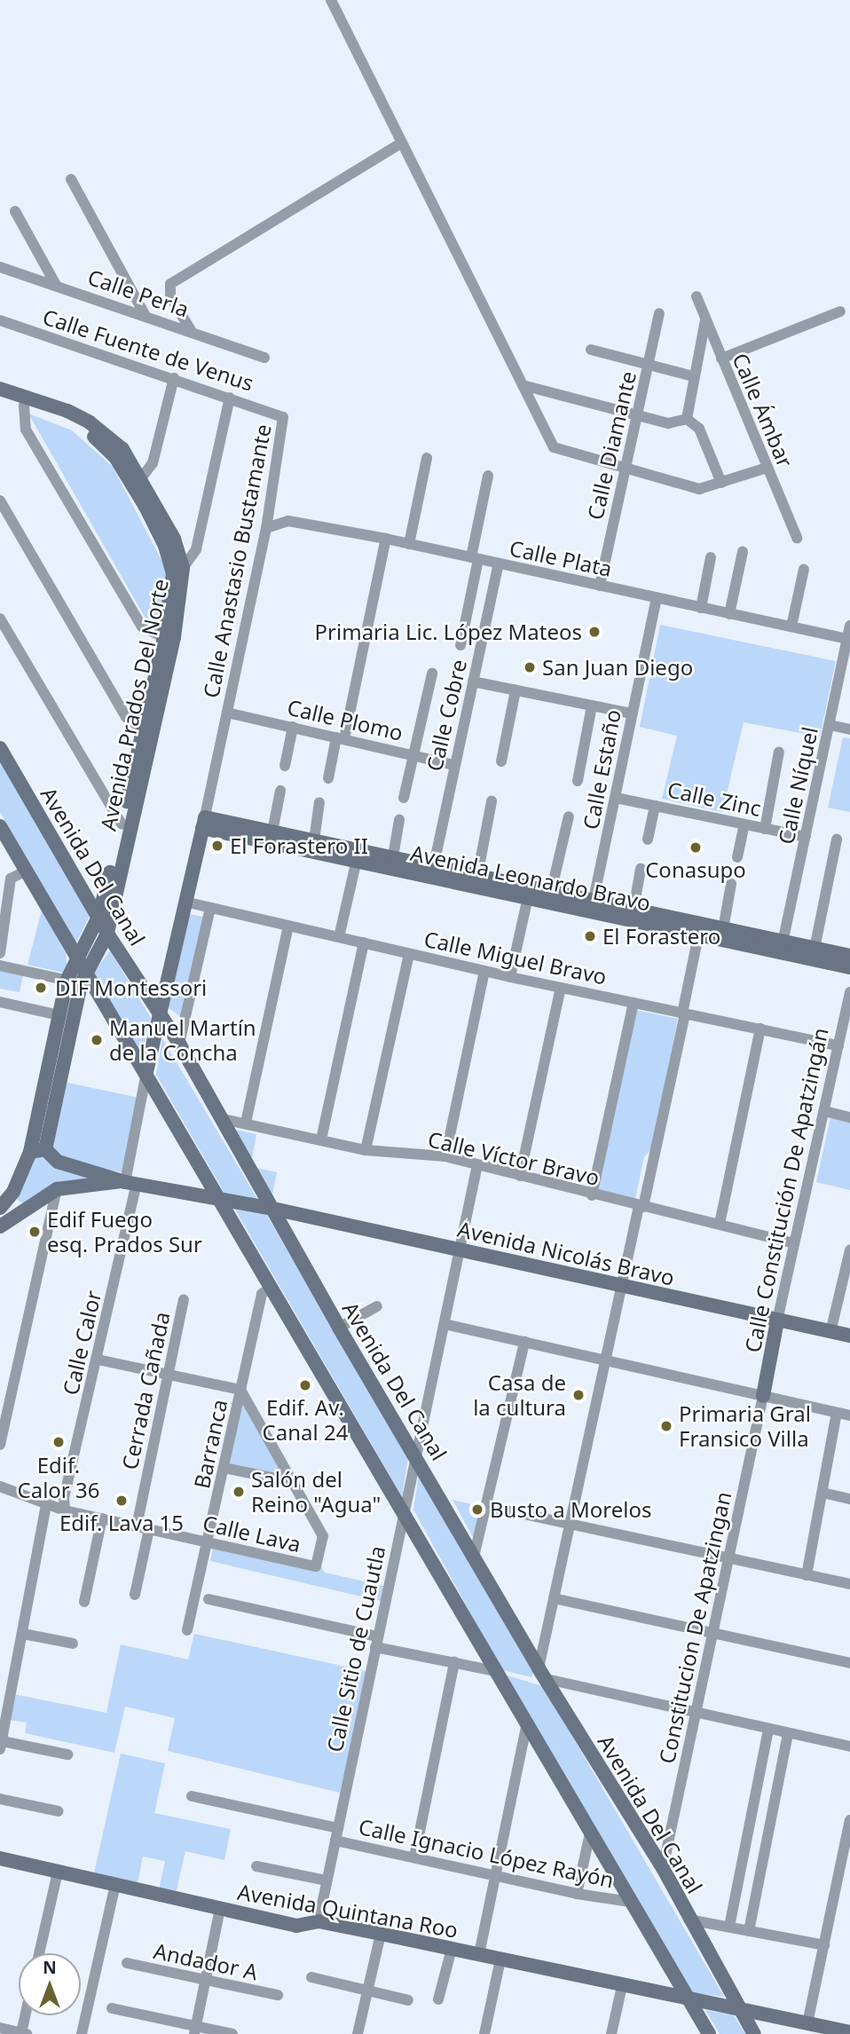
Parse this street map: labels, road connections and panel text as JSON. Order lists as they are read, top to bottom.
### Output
{
  "streets": {
    "main road": [
      "Avenida Prados Del Norte",
      "Avenida Del Canal",
      "Avenida Leonardo Bravo",
      "Calle Constitución De Apatzingán",
      "Avenida Nicolás Bravo",
      "Avenida Quintana Roo"
    ],
    "street": [
      "Calle Perla",
      "Calle Fuente de Venus",
      "Calle Ámbar",
      "Calle Diamante",
      "Calle Plata",
      "Calle Anastasio Bustamante",
      "Calle Cobre",
      "Calle Plomo",
      "Calle Estaño",
      "Calle Níquel",
      "Calle Zinc",
      "Calle Miguel Bravo",
      "Calle Víctor Bravo",
      "Calle Calor",
      "Cerrada Cañada",
      "Barranca",
      "Calle Lava",
      "Constitucion De Apatzingan",
      "Calle Sitio de Cuautla",
      "Calle Ignacio López Rayón",
      "Andador A"
    ]
  },
  "crossings": [
    ["Calle Fuente de Venus", "Calle Anastasio Bustamante"],
    ["Calle Diamante", "Calle Plata"],
    ["Calle Plata", "Calle Anastasio Bustamante"],
    ["Calle Plata", "Calle Cobre"],
    ["Calle Plata", "Calle Estaño"],
    ["Calle Plata", "Calle Níquel"],
    ["Calle Anastasio Bustamante", "Calle Plomo"],
    ["Calle Anastasio Bustamante", "Avenida Leonardo Bravo"],
    ["Avenida Prados Del Norte", "Avenida Del Canal"],
    ["Calle Cobre", "Calle Plomo"],
    ["Calle Cobre", "Avenida Leonardo Bravo"],
    ["Calle Estaño", "Calle Zinc"],
    ["Calle Estaño", "Avenida Leonardo Bravo"],
    ["Calle Níquel", "Calle Zinc"],
    ["Calle Níquel", "Avenida Leonardo Bravo"],
    ["Avenida Del Canal", "Calle Víctor Bravo"],
    ["Avenida Del Canal", "Avenida Nicolás Bravo"],
    ["Avenida Del Canal", "Constitucion De Apatzingan"],
    ["Avenida Del Canal", "Calle Sitio de Cuautla"],
    ["Avenida Del Canal", "Avenida Quintana Roo"],
    ["Calle Miguel Bravo", "Calle Constitución De Apatzingán"],
    ["Calle Víctor Bravo", "Calle Constitución De Apatzingán"],
    ["Calle Víctor Bravo", "Calle Sitio de Cuautla"],
    ["Calle Constitución De Apatzingán", "Avenida Nicolás Bravo"],
    ["Calle Constitución De Apatzingán", "Constitucion De Apatzingan"],
    ["Avenida Nicolás Bravo", "Calle Calor"],
    ["Avenida Nicolás Bravo", "Calle Sitio de Cuautla"],
    ["Calle Calor", "Calle Lava"],
    ["Cerrada Cañada", "Calle Lava"],
    ["Barranca", "Calle Lava"],
    ["Calle Sitio de Cuautla", "Calle Ignacio López Rayón"],
    ["Calle Sitio de Cuautla", "Avenida Quintana Roo"]
  ],
  "places": [
    "Primaria Lic. López Mateos",
    "San Juan Diego",
    "El Forastero II",
    "Conasupo",
    "El Forastero",
    "DIF Montessori",
    "Manuel Martín de la Concha",
    "Edif Fuego esq. Prados Sur",
    "Edif. Av. Canal 24",
    "Casa de la cultura",
    "Primaria Gral Fransico Villa",
    "Edif. Calor 36",
    "Salón del Reino \"Agua\"",
    "Edif. Lava 15",
    "Busto a Morelos"
  ],
  "north": "top"
}
